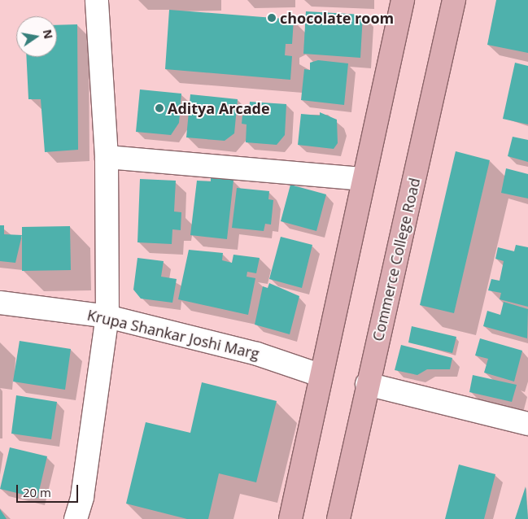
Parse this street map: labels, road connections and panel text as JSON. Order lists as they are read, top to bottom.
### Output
{
  "streets": {
    "main road": ["Commerce College Road"],
    "street": ["Krupa Shankar Joshi Marg"]
  },
  "places": ["chocolate room", "Aditya Arcade"],
  "scale_bar": "20 m",
  "north": "right"
}
